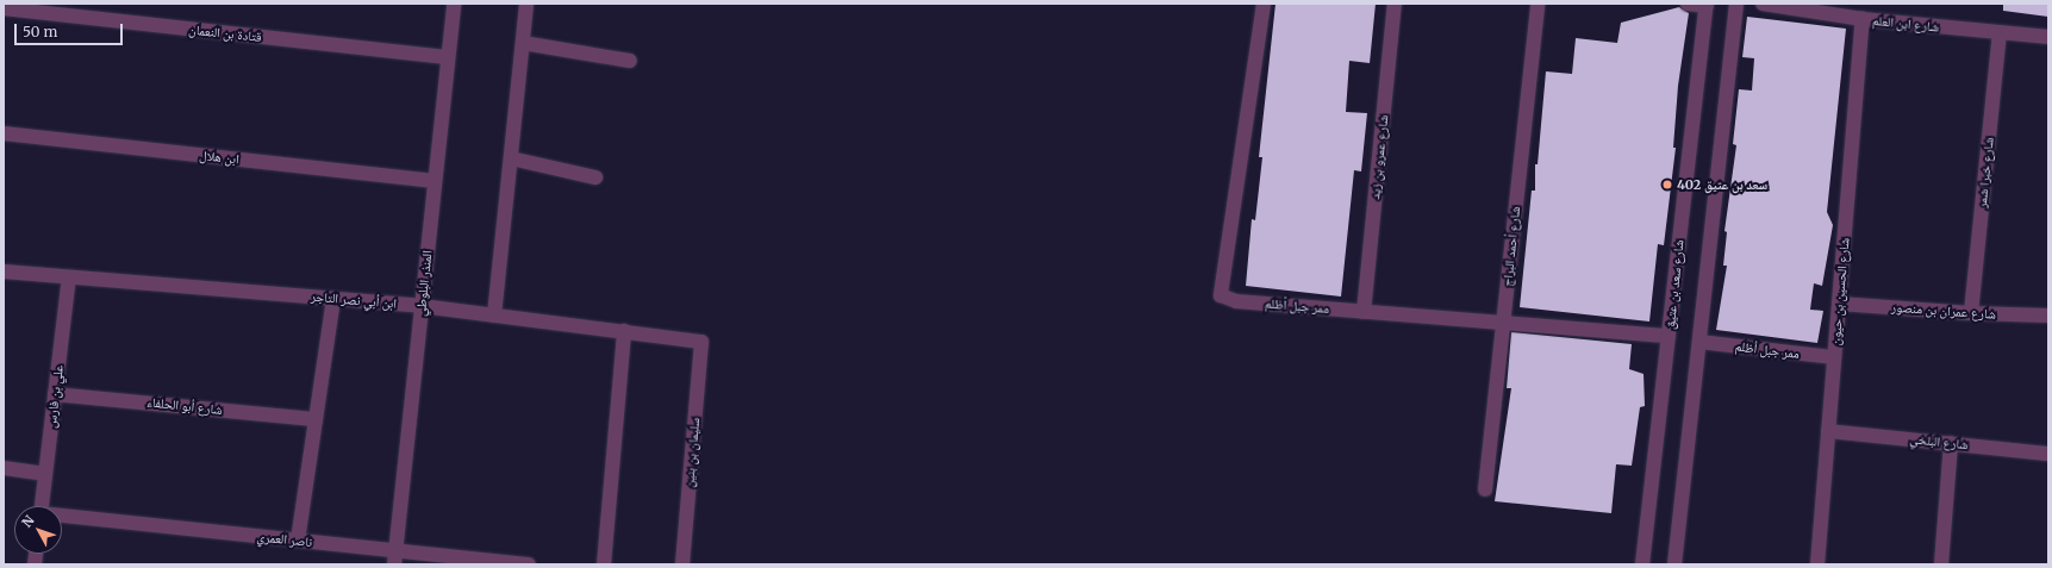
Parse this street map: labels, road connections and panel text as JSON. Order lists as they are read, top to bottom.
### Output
{
  "streets": {
    "street": [
      "شارع ابن العلم",
      "قتادة بن النعمان",
      "ابن هلال",
      "شارع عمرو بن زيد",
      "شارع خبرا شمر",
      "شارع أحمد البراج",
      "المنذر البلوطي",
      "شارع سعد بن عتيق",
      "شارع الحسين بن حيون",
      "ابن أبي نصر التاجر",
      "ممر جبل أظلم",
      "شارع عمران بن منصور",
      "علي بن فارس",
      "شارع أبو الحلفاء",
      "شارع البلخي",
      "سليمان بن بنين",
      "ناصر العمري"
    ]
  },
  "crossings": [
    ["شارع ابن العلم", "شارع خبرا شمر"],
    ["شارع ابن العلم", "شارع الحسين بن حيون"],
    ["قتادة بن النعمان", "المنذر البلوطي"],
    ["ابن هلال", "المنذر البلوطي"],
    ["شارع عمرو بن زيد", "ممر جبل أظلم"],
    ["شارع خبرا شمر", "شارع عمران بن منصور"],
    ["شارع أحمد البراج", "ممر جبل أظلم"],
    ["المنذر البلوطي", "ابن أبي نصر التاجر"],
    ["المنذر البلوطي", "ناصر العمري"],
    ["شارع سعد بن عتيق", "ممر جبل أظلم"],
    ["شارع الحسين بن حيون", "ممر جبل أظلم"],
    ["شارع الحسين بن حيون", "شارع عمران بن منصور"],
    ["شارع الحسين بن حيون", "شارع البلخي"],
    ["ابن أبي نصر التاجر", "علي بن فارس"],
    ["ابن أبي نصر التاجر", "سليمان بن بنين"],
    ["علي بن فارس", "شارع أبو الحلفاء"]
  ],
  "places": ["سعد بن عتيق 402"],
  "scale_bar": "50 m",
  "north": "top left"
}
